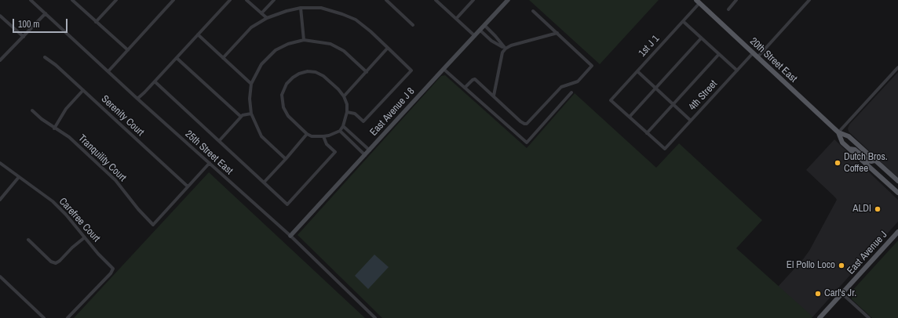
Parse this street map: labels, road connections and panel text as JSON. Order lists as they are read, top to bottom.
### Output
{
  "streets": {
    "main road": ["20th Street East", "East Avenue J"],
    "street": [
      "1st J 1",
      "4th Street",
      "East Avenue J 8",
      "Serenity Court",
      "25th Street East",
      "Tranquility Court",
      "Carefree Court"
    ]
  },
  "crossings": [
    ["1st J 1", "20th Street East"],
    ["20th Street East", "4th Street"],
    ["East Avenue J 8", "25th Street East"],
    ["Serenity Court", "Tranquility Court"]
  ],
  "places": [
    "Dutch Bros. Coffee",
    "ALDI",
    "El Pollo Loco",
    "Carl's Jr."
  ],
  "scale_bar": "100 m"
}
